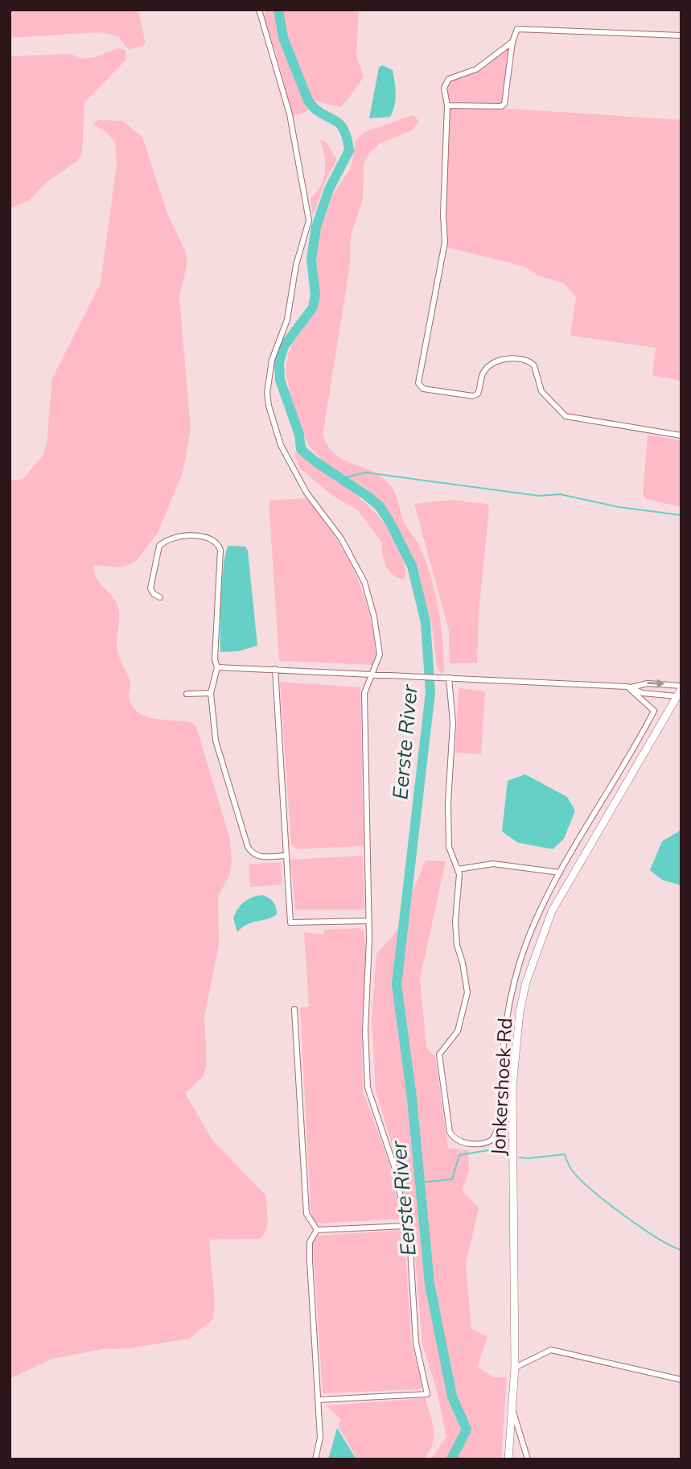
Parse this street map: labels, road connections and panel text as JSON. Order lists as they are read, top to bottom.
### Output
{
  "streets": {
    "street": ["Jonkershoek Rd"]
  },
  "water": ["Eerste River"]
}
